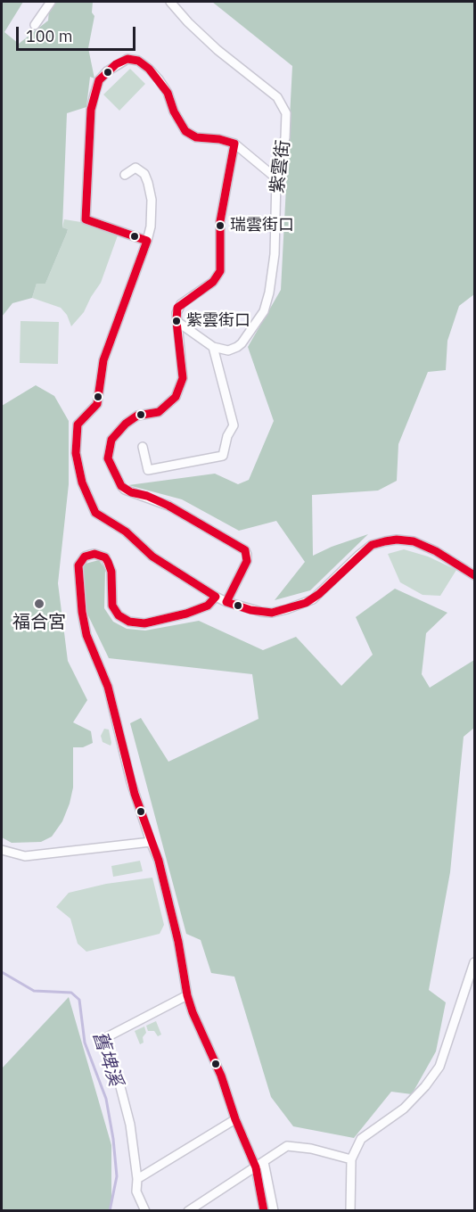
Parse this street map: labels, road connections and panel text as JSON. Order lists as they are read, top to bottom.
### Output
{
  "streets": {
    "street": ["紫雲街"]
  },
  "water": ["舊埤溪"],
  "places": ["瑞雲街口", "紫雲街口", "福合宮"],
  "scale_bar": "100 m"
}
